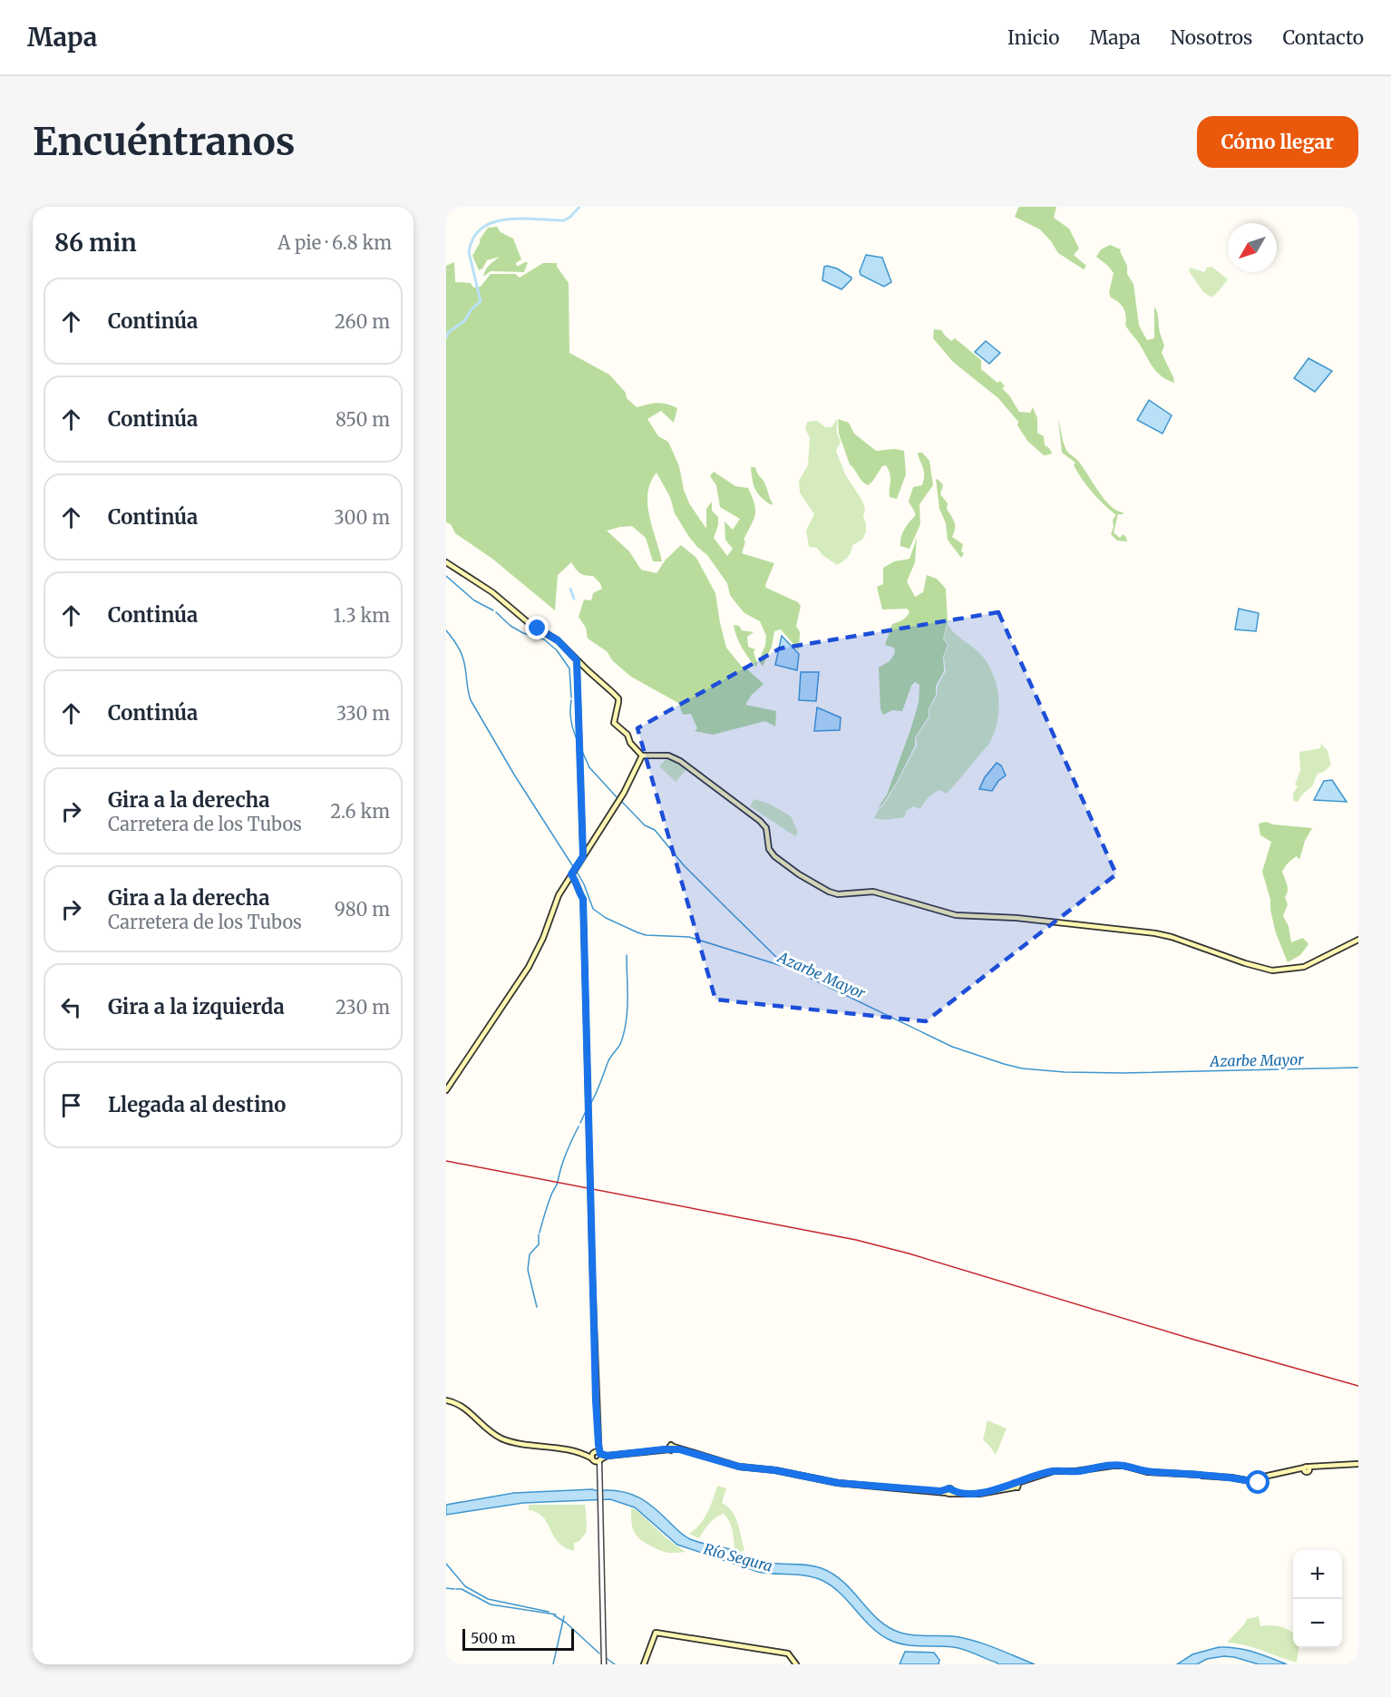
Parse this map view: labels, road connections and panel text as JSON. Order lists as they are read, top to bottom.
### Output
{
  "water": ["Azarbe Mayor", "Río Segura"],
  "scale_bar": "500 m",
  "north": "bottom left",
  "page": {
    "header": "Mapa",
    "nav": [
      "Inicio",
      "Mapa",
      "Nosotros",
      "Contacto"
    ],
    "buttons": "Cómo llegar",
    "title": "Encuéntranos",
    "heading": ["86 min", "A pie · 6.8 km"],
    "list": [
      ["Continúa", "260 m"],
      ["Continúa", "850 m"],
      ["Continúa", "300 m"],
      ["Continúa", "1.3 km"],
      ["Continúa", "330 m"],
      ["Gira a la derecha", "Carretera de los Tubos", "2.6 km"],
      ["Gira a la derecha", "Carretera de los Tubos", "980 m"],
      ["Gira a la izquierda", "230 m"],
      "Llegada al destino"
    ],
    "map_buttons": ["+", "−"],
    "scale": "500 m"
  }
}
